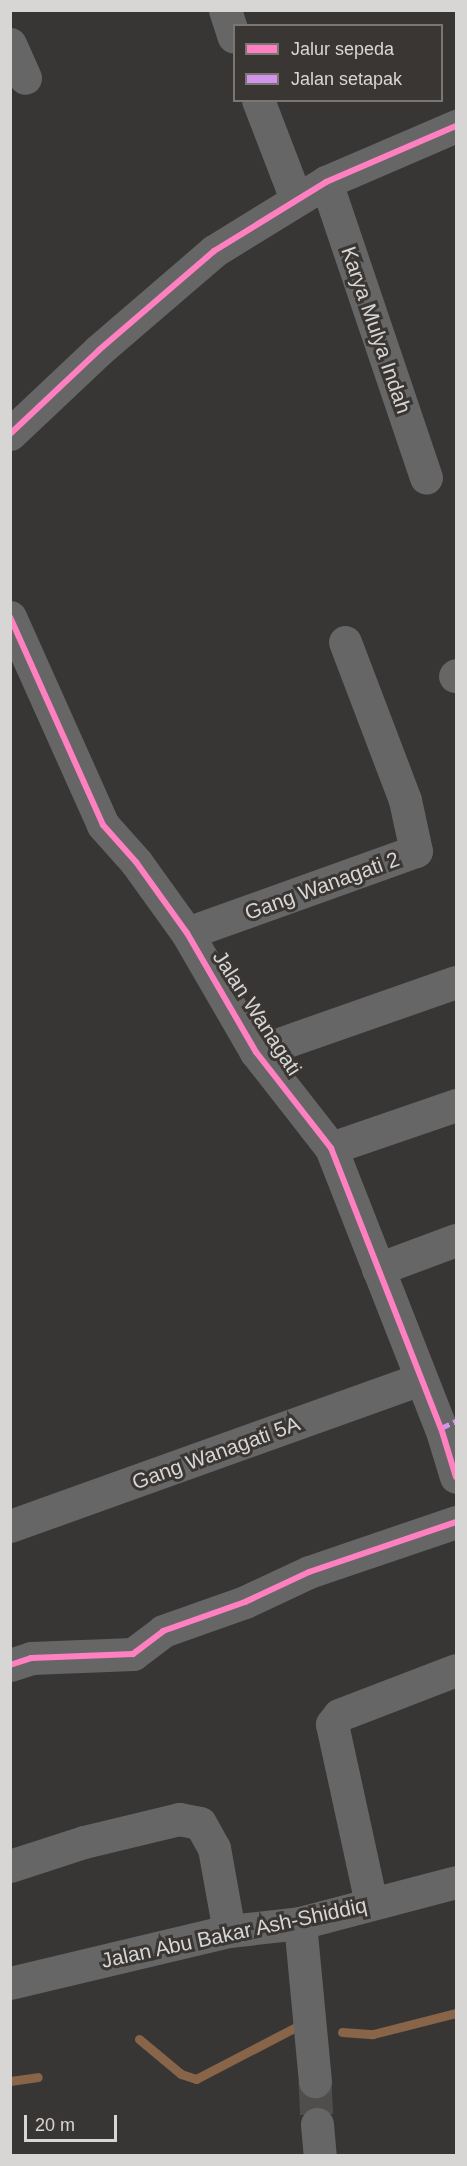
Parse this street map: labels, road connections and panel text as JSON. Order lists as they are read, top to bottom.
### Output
{
  "streets": {
    "street": [
      "Karya Mulya Indah",
      "Gang Wanagati 2",
      "Jalan Wanagati",
      "Gang Wanagati 5A",
      "Jalan Abu Bakar Ash-Shiddiq"
    ]
  },
  "crossings": [
    ["Gang Wanagati 2", "Jalan Wanagati"],
    ["Jalan Wanagati", "Gang Wanagati 5A"]
  ],
  "legend": ["Jalur sepeda", "Jalan setapak"],
  "scale_bar": "20 m"
}
